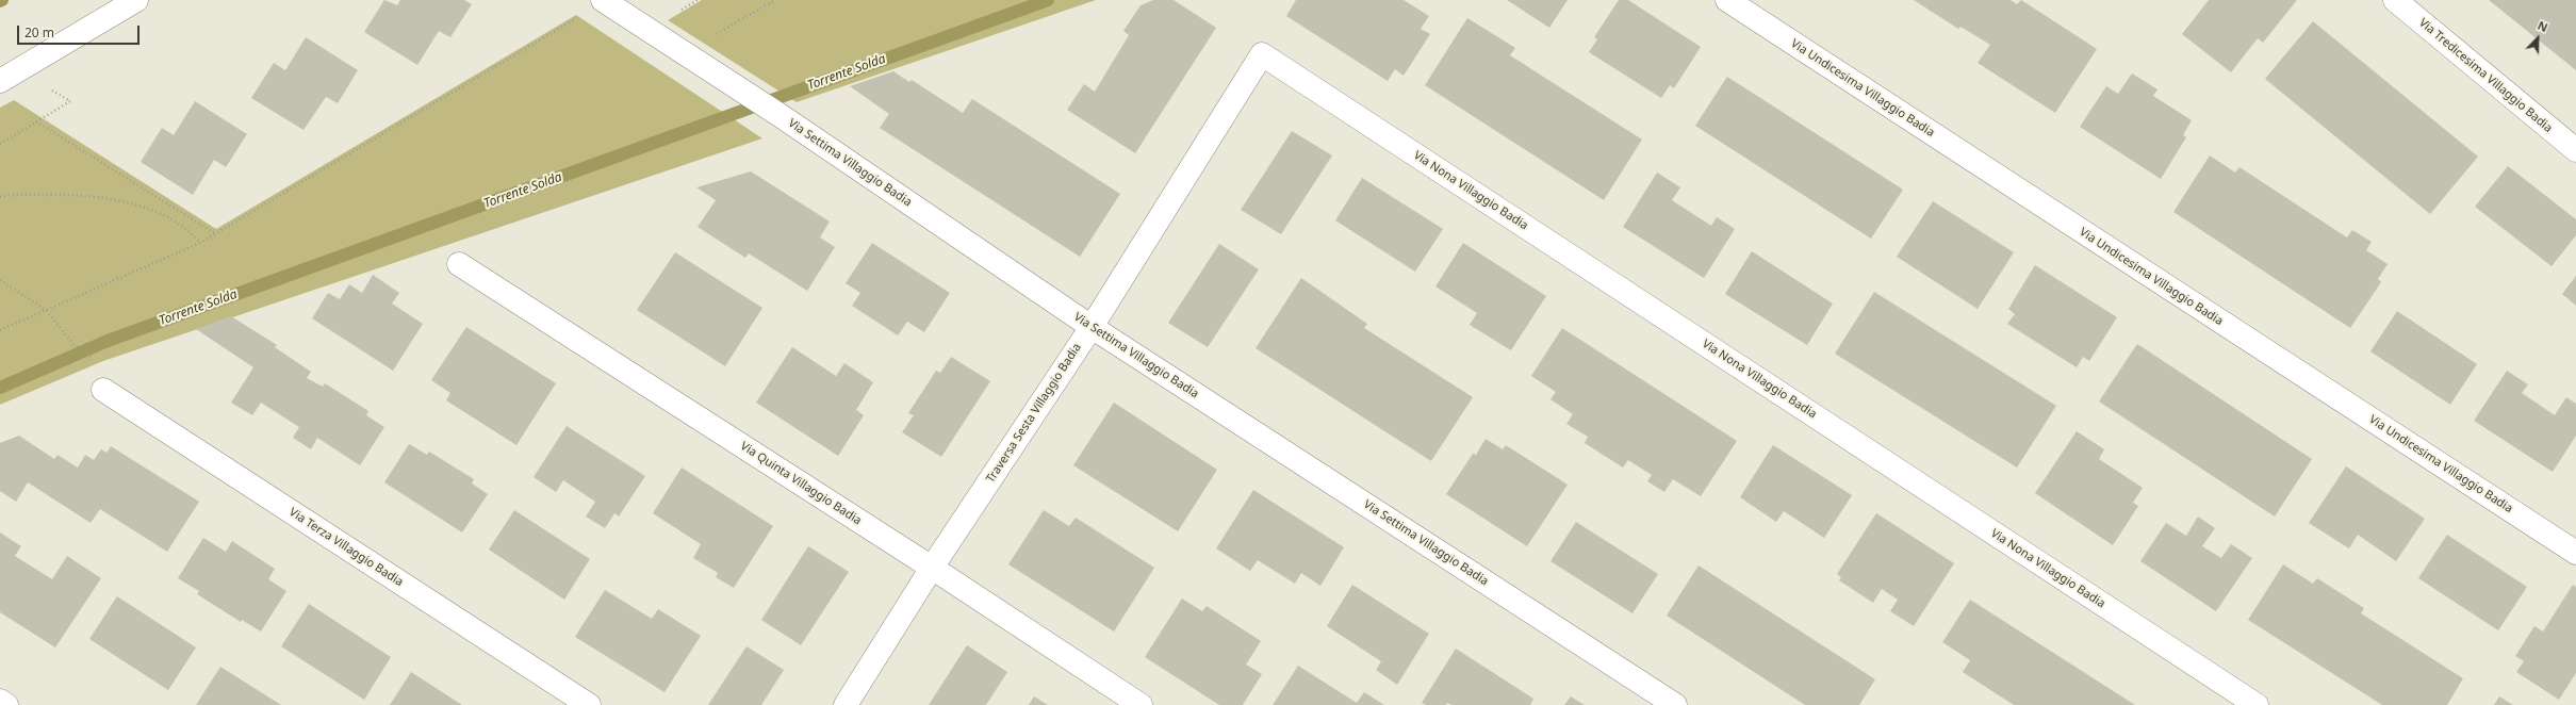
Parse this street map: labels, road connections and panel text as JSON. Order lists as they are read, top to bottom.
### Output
{
  "streets": {
    "street": [
      "Via Tredicesima Villaggio Badia",
      "Via Undicesima Villaggio Badia",
      "Via Settima Villaggio Badia",
      "Via Nona Villaggio Badia",
      "Traversa Sesta Villaggio Badia",
      "Via Quinta Villaggio Badia",
      "Via Terza Villaggio Badia"
    ]
  },
  "crossings": [
    ["Via Settima Villaggio Badia", "Traversa Sesta Villaggio Badia"],
    ["Via Nona Villaggio Badia", "Traversa Sesta Villaggio Badia"],
    ["Traversa Sesta Villaggio Badia", "Via Quinta Villaggio Badia"]
  ],
  "water": ["Torrente Solda"],
  "scale_bar": "20 m",
  "north": "top right"
}
